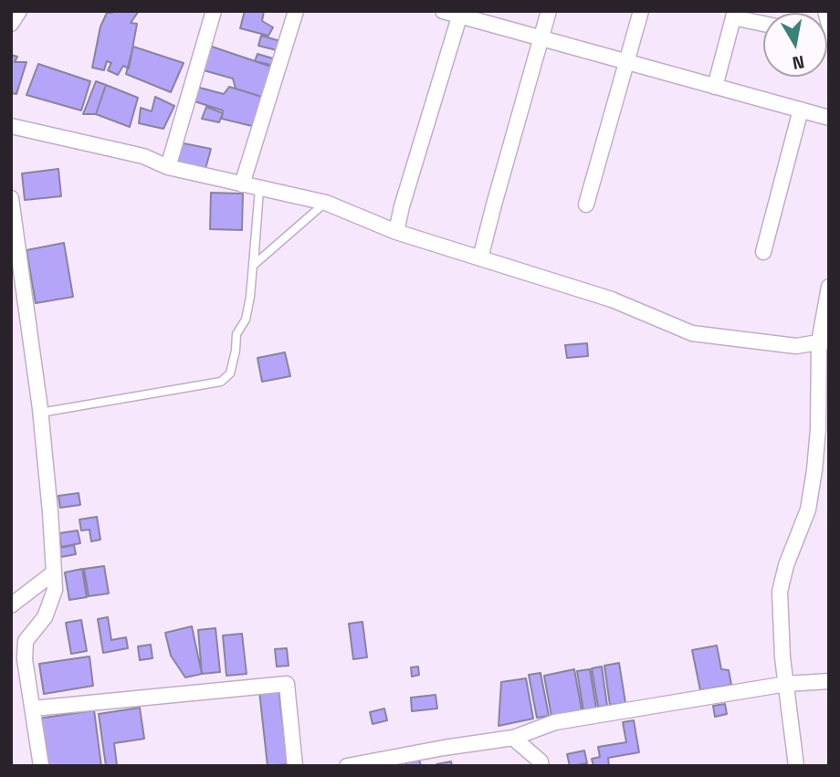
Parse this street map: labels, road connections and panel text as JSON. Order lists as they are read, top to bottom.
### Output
{
  "north": "bottom"
}
